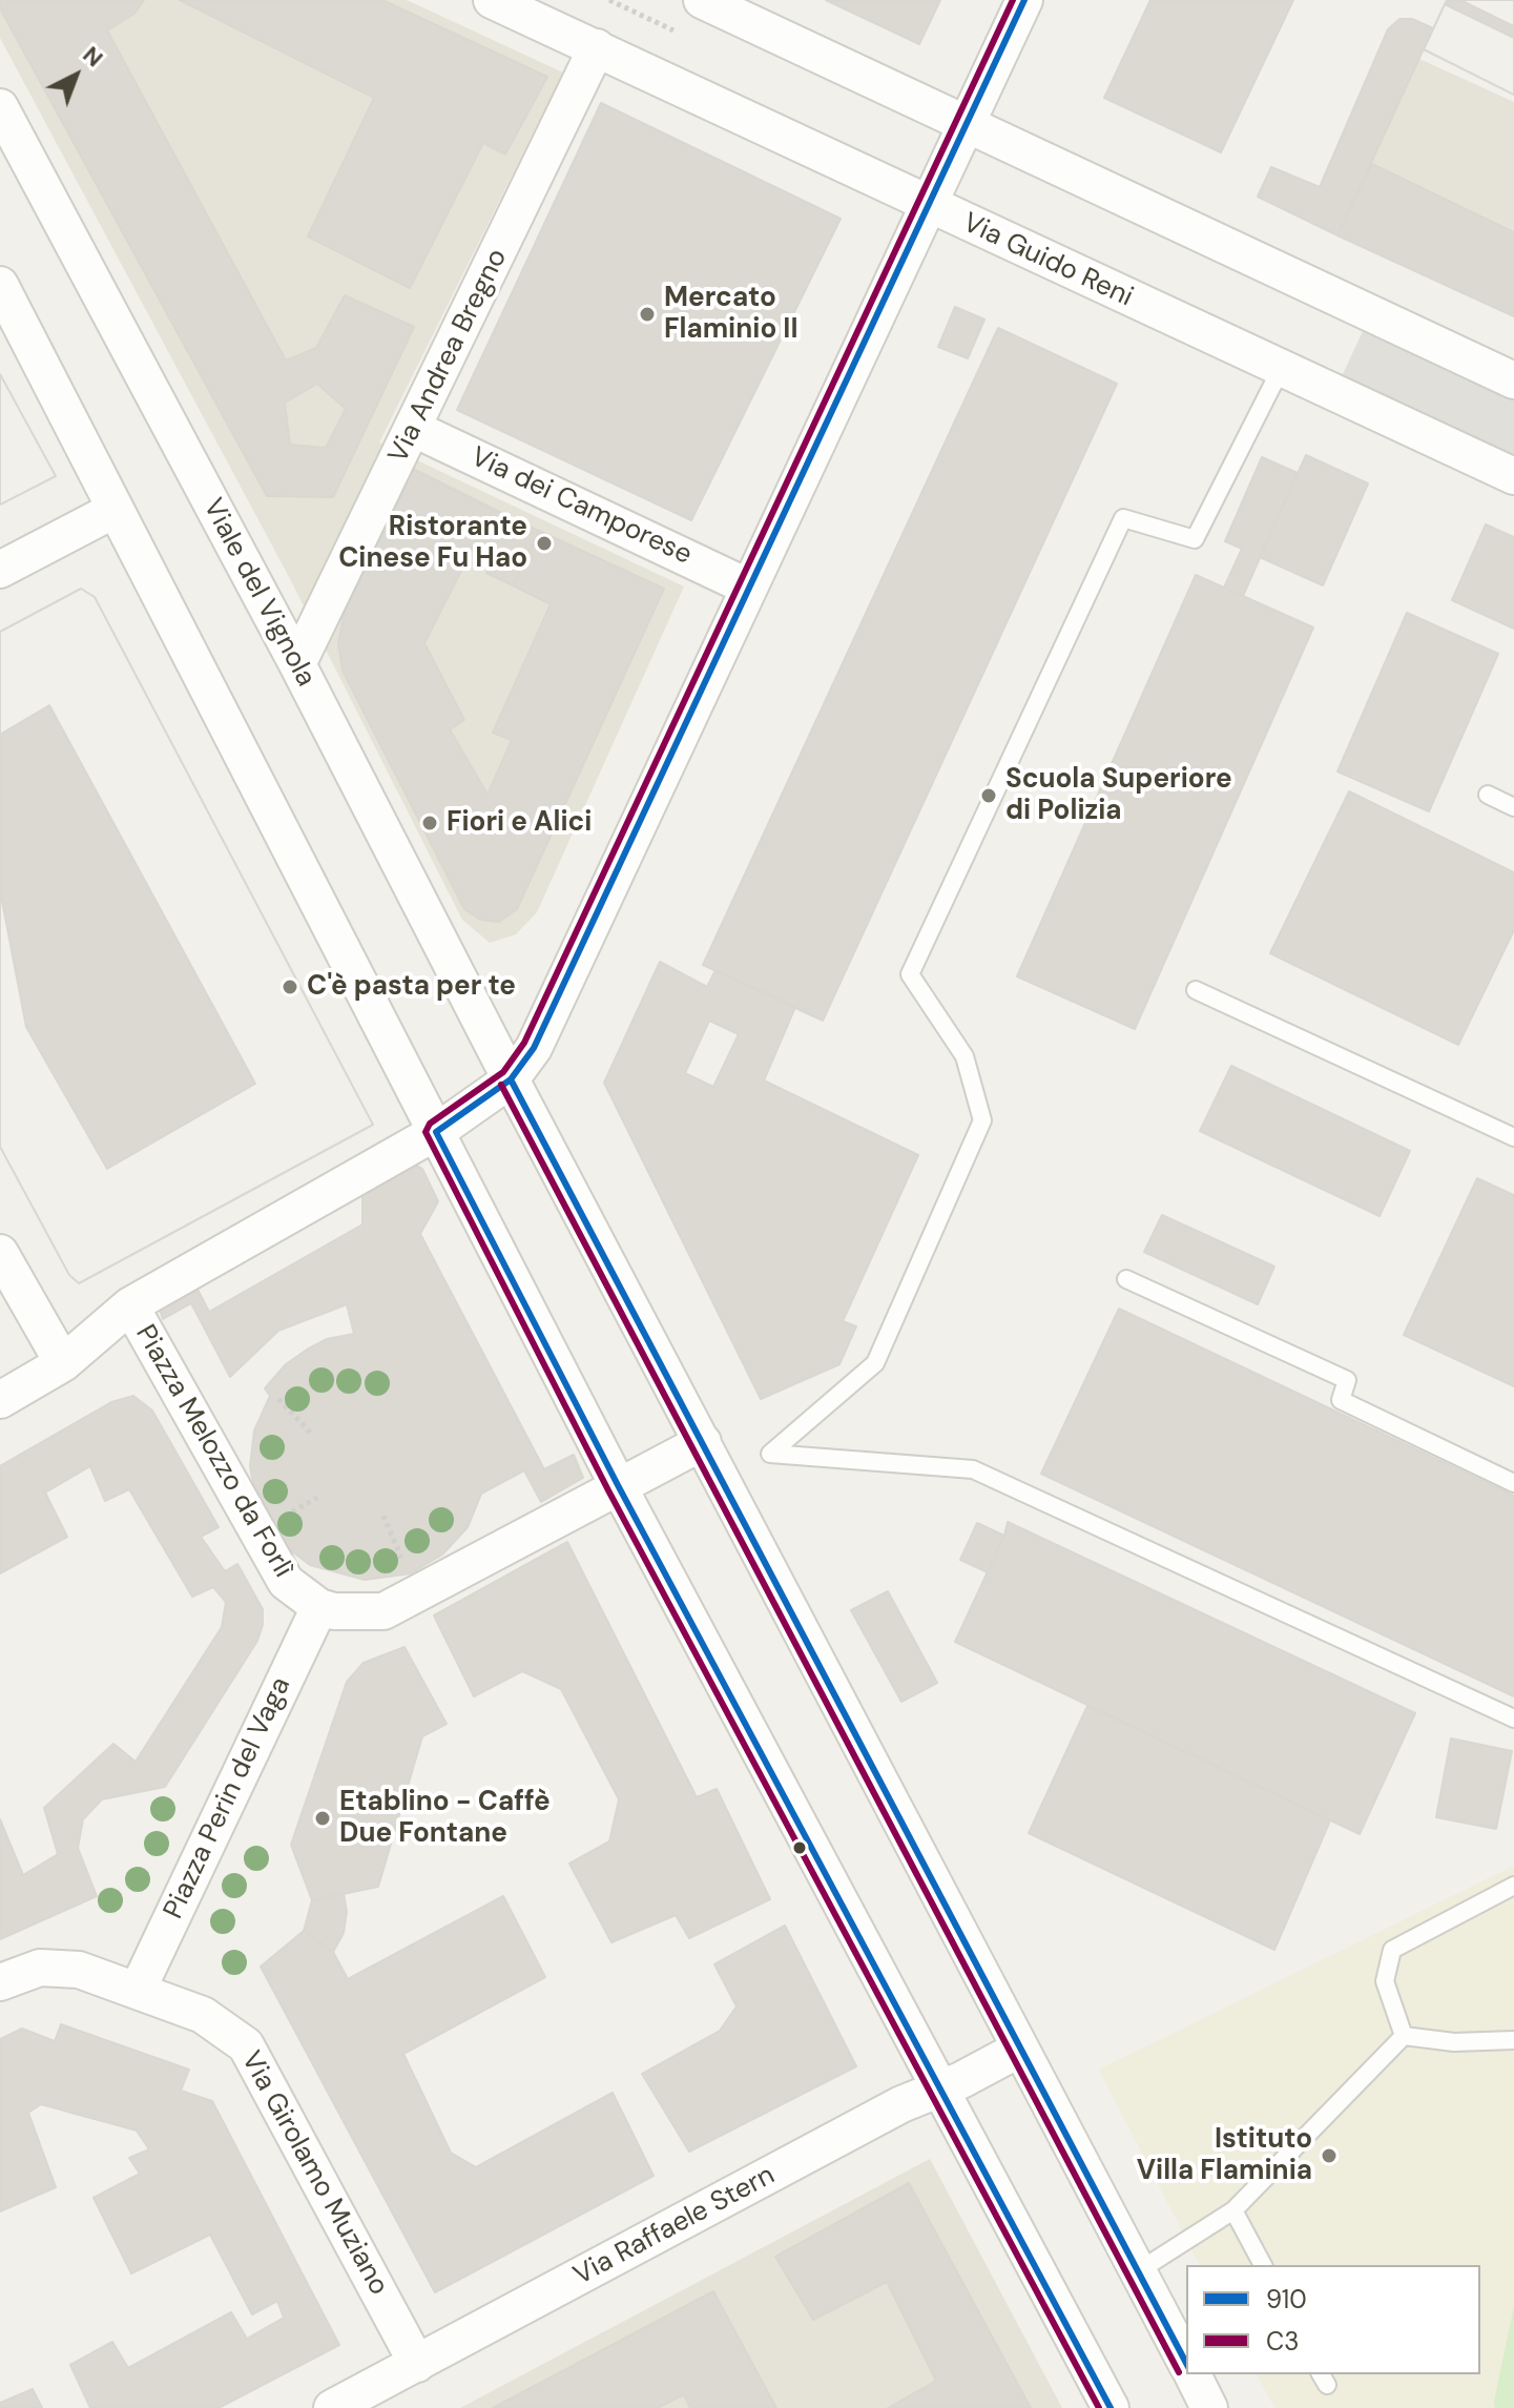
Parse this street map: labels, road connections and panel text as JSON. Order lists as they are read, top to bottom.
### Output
{
  "streets": {
    "street": [
      "Via Guido Reni",
      "Via Andrea Bregno",
      "Via dei Camporese",
      "Viale del Vignola",
      "Piazza Melozzo da Forlì",
      "Piazza Perin del Vaga",
      "Via Girolamo Muziano",
      "Via Raffaele Stern"
    ]
  },
  "crossings": [
    ["Via Guido Reni", "Via Andrea Bregno"],
    ["Via Andrea Bregno", "Via dei Camporese"],
    ["Via Andrea Bregno", "Viale del Vignola"],
    ["Viale del Vignola", "Piazza Melozzo da Forlì"],
    ["Viale del Vignola", "Via Raffaele Stern"],
    ["Piazza Melozzo da Forlì", "Piazza Perin del Vaga"],
    ["Piazza Perin del Vaga", "Via Girolamo Muziano"],
    ["Via Girolamo Muziano", "Via Raffaele Stern"]
  ],
  "places": [
    "Mercato Flaminio II",
    "Ristorante Cinese Fu Hao",
    "Scuola Superiore di Polizia",
    "Fiori e Alici",
    "C'è pasta per te",
    "Etablino - Caffè Due Fontane",
    "Istituto Villa Flaminia"
  ],
  "lines": ["transit line 910", "transit line C3"],
  "legend": ["910", "C3"],
  "north": "top right"
}
